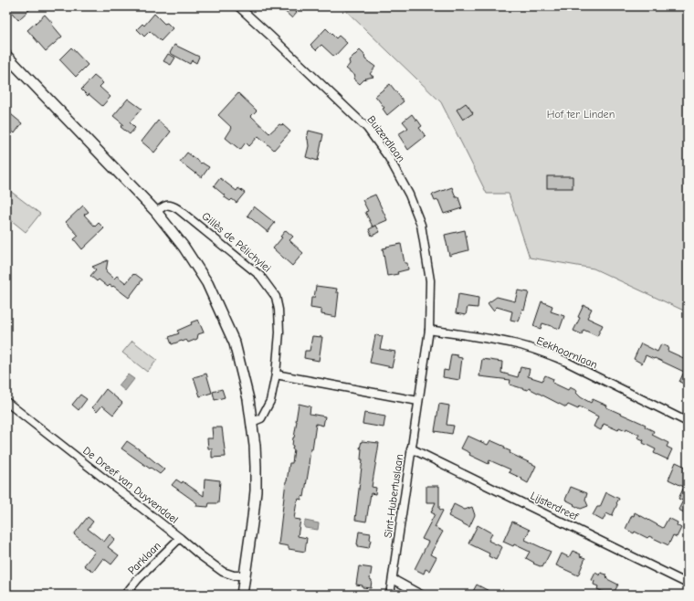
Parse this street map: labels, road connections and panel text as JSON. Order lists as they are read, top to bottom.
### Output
{
  "streets": {
    "street": [
      "Buizerdlaan",
      "Gillès de Pélichylei",
      "Eekhoornlaan",
      "De Dreef van Duyvendael",
      "Sint-Hubertuslaan",
      "Lijsterdreef",
      "Parklaan"
    ]
  },
  "crossings": [
    ["Buizerdlaan", "Eekhoornlaan"],
    ["Buizerdlaan", "Sint-Hubertuslaan"],
    ["Eekhoornlaan", "Sint-Hubertuslaan"],
    ["De Dreef van Duyvendael", "Parklaan"],
    ["Sint-Hubertuslaan", "Lijsterdreef"]
  ],
  "parks": ["Hof ter Linden"]
}
